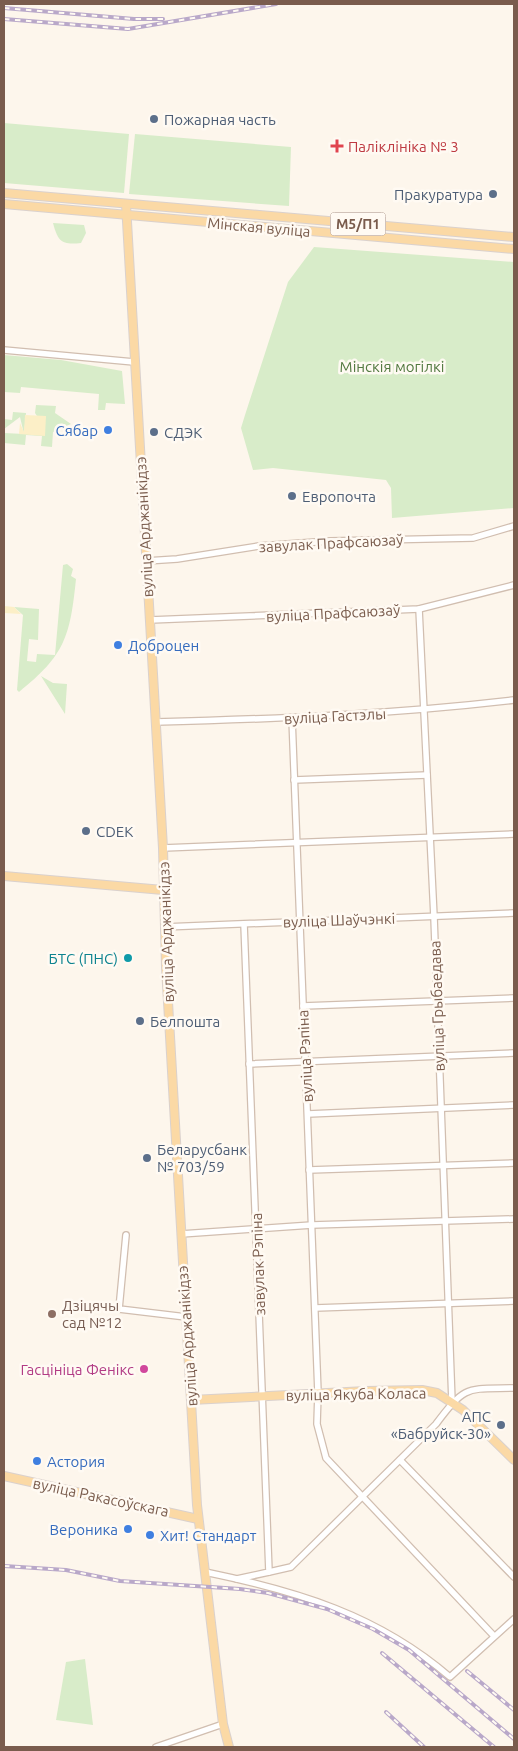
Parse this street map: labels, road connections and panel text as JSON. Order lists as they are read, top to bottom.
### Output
{
  "streets": {
    "main road": [
      "М5/П1",
      "Мінская вуліца",
      "вуліца Арджанікідзэ",
      "вуліца Якуба Коласа",
      "вуліца Ракасоўскага"
    ],
    "street": [
      "завулак Прафсаюзаў",
      "вуліца Прафсаюзаў",
      "вуліца Гастэлы",
      "вуліца Шаўчэнкі",
      "вуліца Грыбаедава",
      "вуліца Рэпіна",
      "завулак Рэпіна"
    ]
  },
  "crossings": [
    ["Мінская вуліца", "вуліца Арджанікідзэ"],
    ["вуліца Арджанікідзэ", "завулак Прафсаюзаў"],
    ["вуліца Арджанікідзэ", "вуліца Прафсаюзаў"],
    ["вуліца Арджанікідзэ", "вуліца Гастэлы"],
    ["вуліца Арджанікідзэ", "вуліца Шаўчэнкі"],
    ["вуліца Арджанікідзэ", "вуліца Якуба Коласа"],
    ["вуліца Арджанікідзэ", "вуліца Ракасоўскага"],
    ["вуліца Прафсаюзаў", "вуліца Грыбаедава"],
    ["вуліца Гастэлы", "вуліца Грыбаедава"],
    ["вуліца Гастэлы", "вуліца Рэпіна"],
    ["вуліца Шаўчэнкі", "вуліца Грыбаедава"],
    ["вуліца Шаўчэнкі", "вуліца Рэпіна"],
    ["вуліца Шаўчэнкі", "завулак Рэпіна"],
    ["вуліца Грыбаедава", "вуліца Якуба Коласа"],
    ["вуліца Рэпіна", "вуліца Якуба Коласа"],
    ["завулак Рэпіна", "вуліца Якуба Коласа"]
  ],
  "parks": ["Мінскія могілкі"],
  "places": {
    "other": [
      "Пожарная часть",
      "Пракуратура",
      "Сябар",
      "СДЭК",
      "Европочта",
      "Доброцен",
      "CDEK",
      "БТС (ПНС)",
      "Белпошта",
      "Беларусбанк № 703/59",
      "Дзіцячы сад №12",
      "Гасцініца Фенікс",
      "АПС «Бабруйск-30»",
      "Астория",
      "Вероника",
      "Хит! Стандарт"
    ],
    "health": ["Паліклініка № 3"]
  }
}
